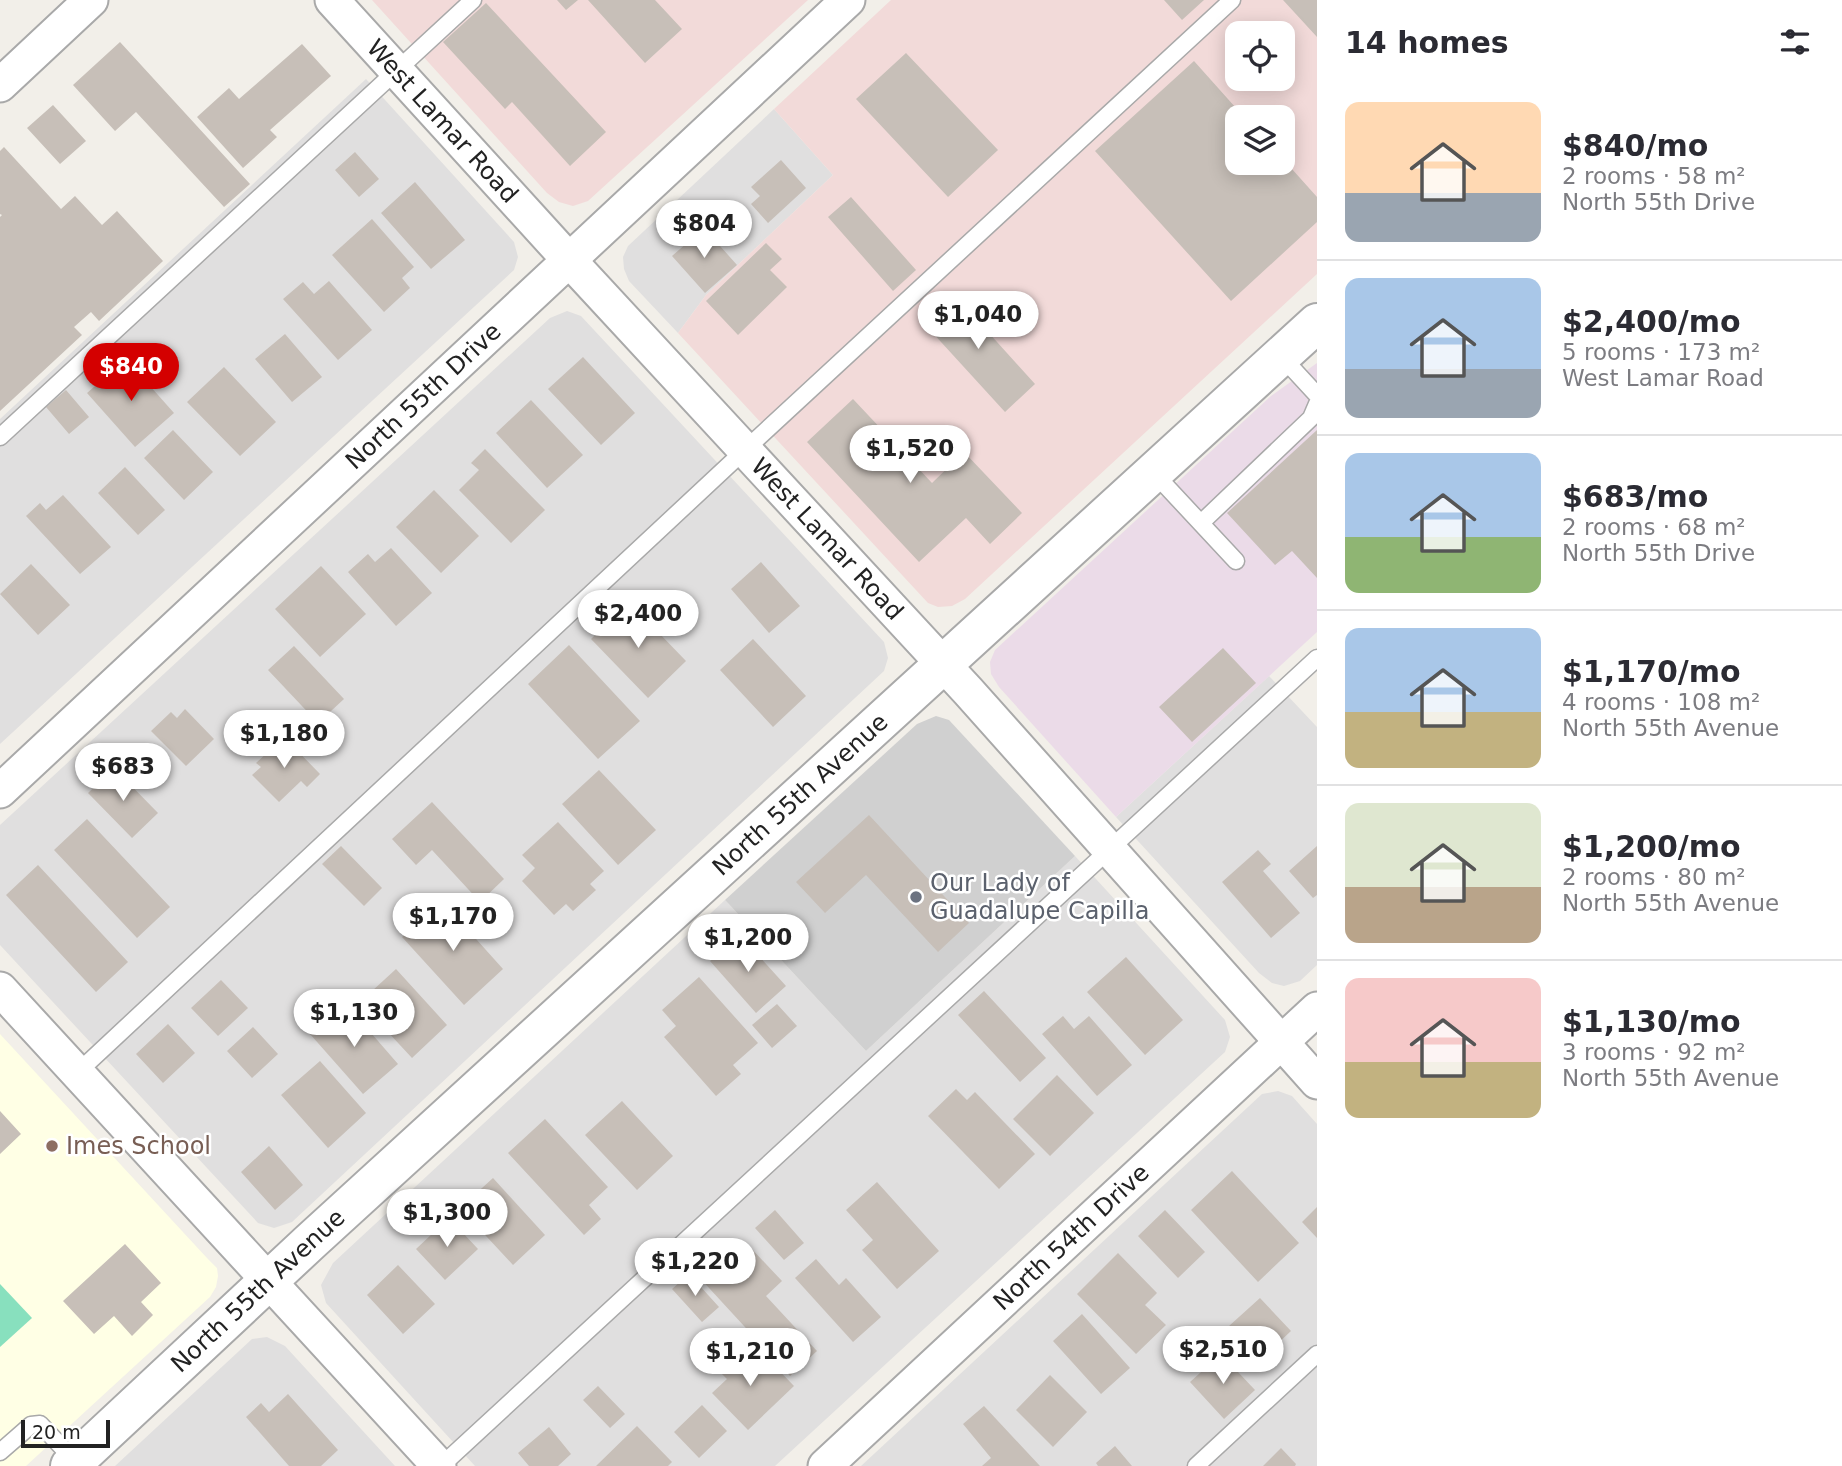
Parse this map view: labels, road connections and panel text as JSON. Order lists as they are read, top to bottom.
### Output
{
  "streets": {
    "street": [
      "West Lamar Road",
      "North 55th Drive",
      "North 55th Avenue",
      "North 54th Drive"
    ]
  },
  "crossings": [
    ["West Lamar Road", "North 55th Drive"],
    ["West Lamar Road", "North 55th Avenue"],
    ["West Lamar Road", "North 54th Drive"]
  ],
  "places": ["Our Lady of Guadalupe Capilla", "Imes School"],
  "scale_bar": "20 m",
  "page": {
    "heading": "14 homes",
    "list": [
      {
        "name": "$840/mo",
        "note": "2 rooms · 58 m² · North 55th Drive"
      },
      {
        "name": "$2,400/mo",
        "note": "5 rooms · 173 m² · West Lamar Road"
      },
      {
        "name": "$683/mo",
        "note": "2 rooms · 68 m² · North 55th Drive"
      },
      {
        "name": "$1,170/mo",
        "note": "4 rooms · 108 m² · North 55th Avenue"
      },
      {
        "name": "$1,200/mo",
        "note": "2 rooms · 80 m² · North 55th Avenue"
      },
      {
        "name": "$1,130/mo",
        "note": "3 rooms · 92 m² · North 55th Avenue"
      }
    ],
    "price": [
      "$804",
      "$1,040",
      "$840",
      "$1,520",
      "$2,400",
      "$1,180",
      "$683",
      "$1,170",
      "$1,200",
      "$1,130",
      "$1,300",
      "$1,220",
      "$2,510",
      "$1,210"
    ],
    "scale": "20 m"
  }
}
